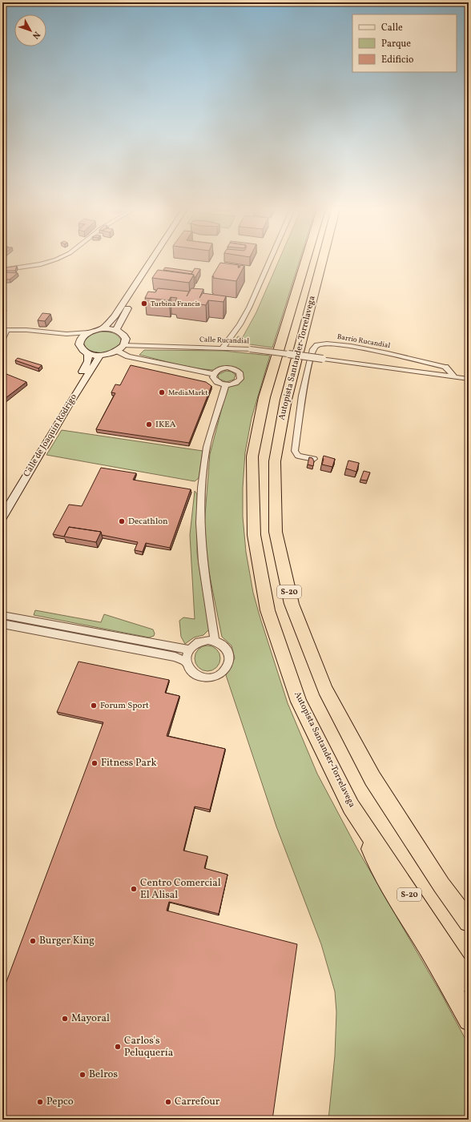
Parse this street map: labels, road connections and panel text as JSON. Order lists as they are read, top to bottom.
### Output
{
  "streets": {
    "highway": ["Autopista Santander-Torrelavega", "S-20"],
    "main road": ["Calle de Joaquín Rodrigo"],
    "street": ["Calle Rucandial", "Barrio Rucandial"]
  },
  "crossings": [
    ["Calle Rucandial", "Barrio Rucandial"]
  ],
  "places": [
    "Turbina Francis",
    "MediaMarkt",
    "IKEA",
    "Decathlon",
    "Forum Sport",
    "Fitness Park",
    "Centro Comercial El Alisal",
    "Burger King",
    "Mayoral",
    "Carlos's Peluquería",
    "Belros",
    "Pepco",
    "Carrefour"
  ],
  "legend": ["Calle", "Parque", "Edificio"],
  "north": "bottom right"
}
